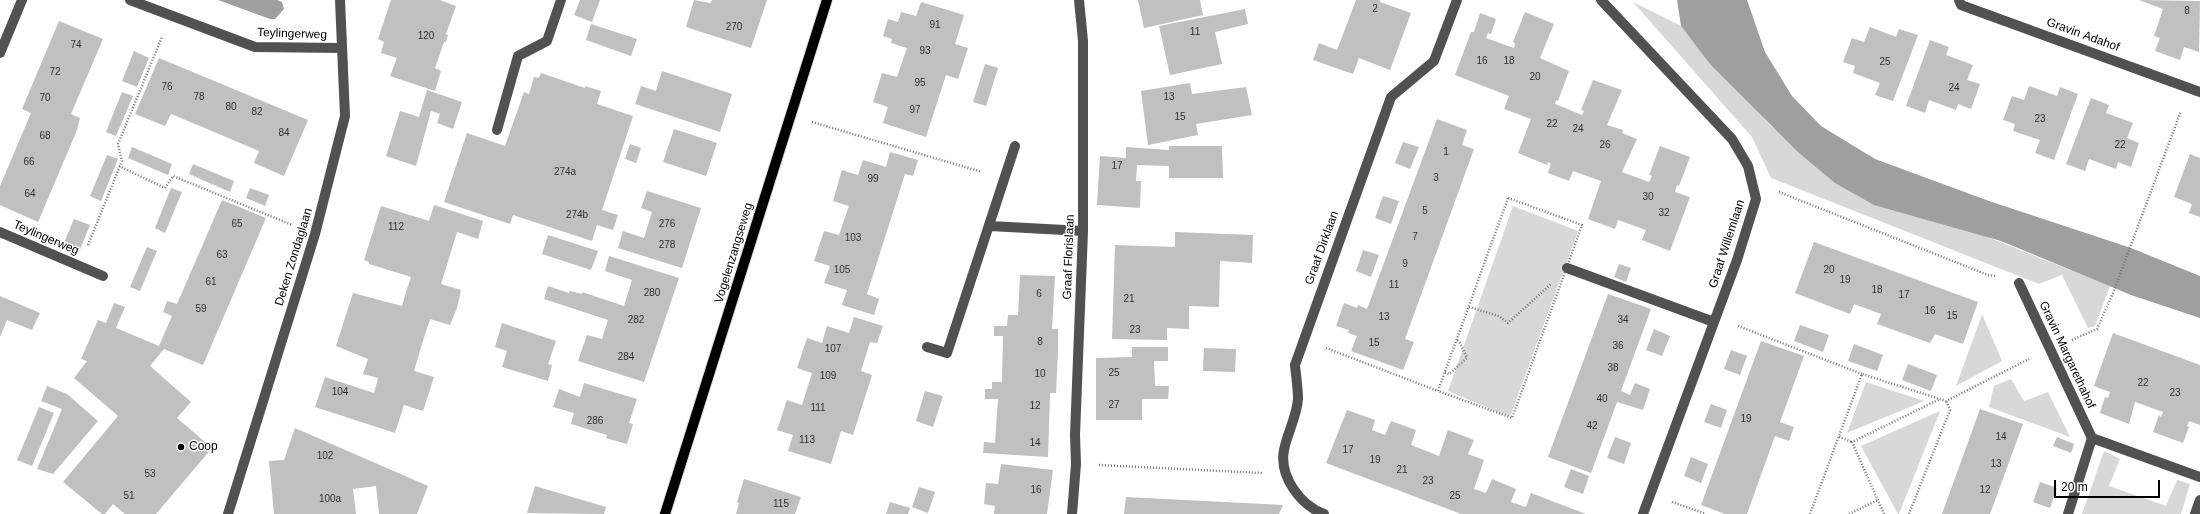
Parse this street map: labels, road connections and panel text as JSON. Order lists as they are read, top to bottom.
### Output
{
  "streets": {
    "main road": ["Vogelenzangseweg"],
    "street": [
      "Teylingerweg",
      "Gravin Adahof",
      "Graaf Willemlaan",
      "Graaf Dirklaan",
      "Deken Zondaglaan",
      "Graaf Florislaan",
      "Gravin Margarethahof"
    ]
  },
  "crossings": [
    ["Teylingerweg", "Deken Zondaglaan"]
  ],
  "places": ["Coop"],
  "house_numbers": [
    "2",
    "8",
    "91",
    "270",
    "11",
    "120",
    "74",
    "93",
    "16",
    "18",
    "25",
    "72",
    "20",
    "95",
    "76",
    "24",
    "78",
    "13",
    "70",
    "80",
    "97",
    "82",
    "15",
    "23",
    "22",
    "24",
    "84",
    "68",
    "26",
    "22",
    "1",
    "66",
    "17",
    "274a",
    "3",
    "99",
    "64",
    "30",
    "5",
    "32",
    "274b",
    "65",
    "276",
    "112",
    "7",
    "103",
    "278",
    "63",
    "9",
    "105",
    "20",
    "19",
    "61",
    "11",
    "18",
    "280",
    "6",
    "17",
    "21",
    "59",
    "16",
    "15",
    "13",
    "282",
    "34",
    "23",
    "8",
    "15",
    "36",
    "107",
    "284",
    "38",
    "25",
    "10",
    "109",
    "22",
    "104",
    "23",
    "40",
    "27",
    "12",
    "111",
    "19",
    "286",
    "42",
    "14",
    "113",
    "14",
    "17",
    "102",
    "19",
    "13",
    "21",
    "53",
    "23",
    "16",
    "12",
    "51",
    "25",
    "100a",
    "115"
  ],
  "scale_bar": "20 m"
}
